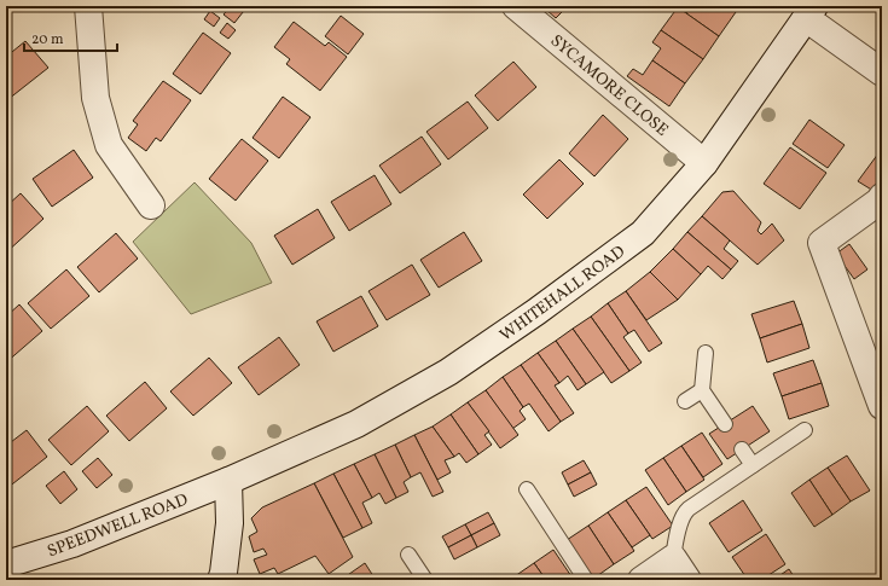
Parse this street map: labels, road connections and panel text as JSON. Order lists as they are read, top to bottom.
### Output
{
  "streets": {
    "street": ["SYCAMORE CLOSE", "WHITEHALL ROAD", "SPEEDWELL ROAD"]
  },
  "crossings": [
    ["SYCAMORE CLOSE", "WHITEHALL ROAD"],
    ["WHITEHALL ROAD", "SPEEDWELL ROAD"]
  ],
  "scale_bar": "20 m"
}
